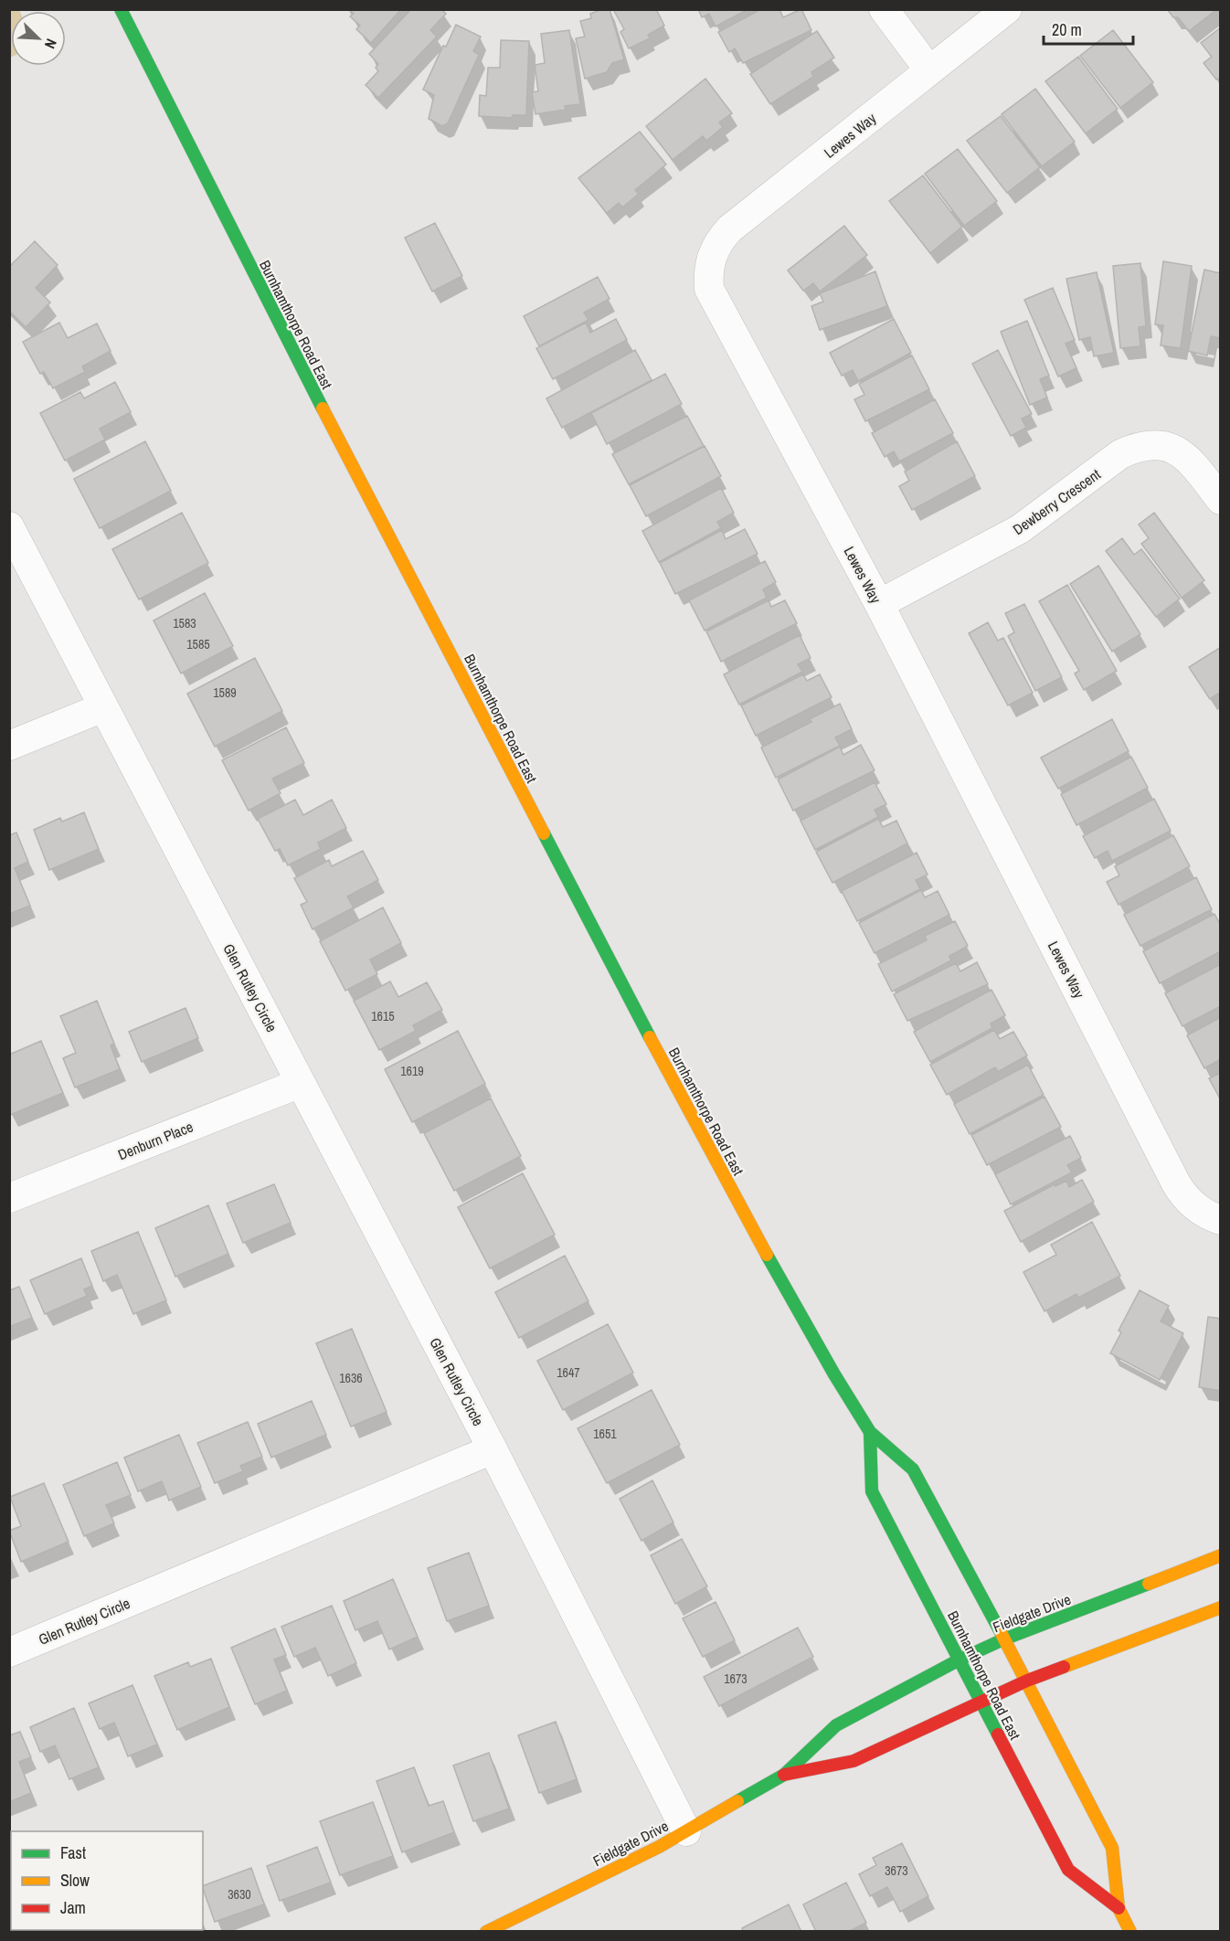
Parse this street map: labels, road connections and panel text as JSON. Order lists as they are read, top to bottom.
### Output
{
  "streets": {
    "main road": ["Burnhamthorpe Road East", "Fieldgate Drive"],
    "street": [
      "Lewes Way",
      "Dewberry Crescent",
      "Glen Rutley Circle",
      "Denburn Place"
    ]
  },
  "crossings": [
    ["Lewes Way", "Dewberry Crescent"],
    ["Burnhamthorpe Road East", "Fieldgate Drive"],
    ["Glen Rutley Circle", "Denburn Place"],
    ["Glen Rutley Circle", "Fieldgate Drive"]
  ],
  "house_numbers": [
    "1583",
    "1585",
    "1589",
    "1615",
    "1619",
    "1647",
    "1636",
    "1651",
    "1673",
    "3673",
    "3630"
  ],
  "legend": ["Fast", "Slow", "Jam"],
  "scale_bar": "20 m",
  "north": "bottom right"
}
